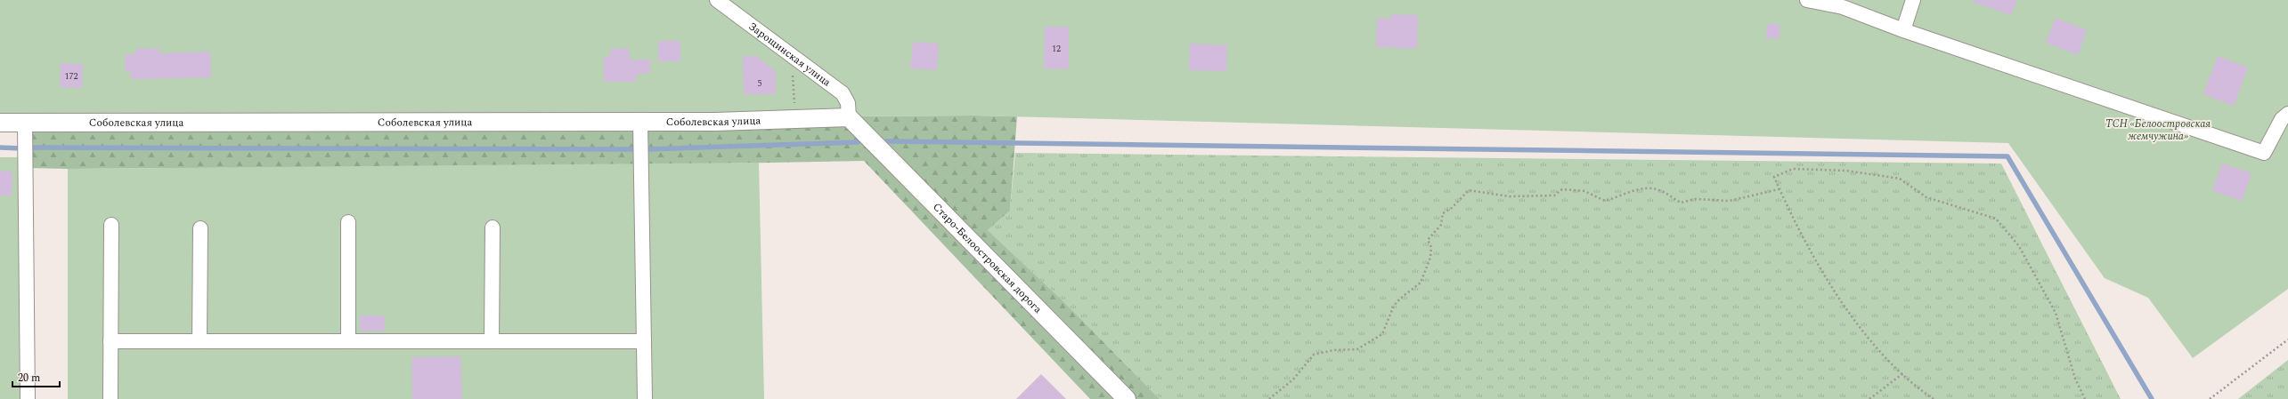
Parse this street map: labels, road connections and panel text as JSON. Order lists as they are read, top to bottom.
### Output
{
  "streets": {
    "street": ["Зарощинская улица", "Соболевская улица", "Старо-Белоостровская дорога"]
  },
  "crossings": [
    ["Зарощинская улица", "Соболевская улица"],
    ["Зарощинская улица", "Старо-Белоостровская дорога"],
    ["Соболевская улица", "Старо-Белоостровская дорога"]
  ],
  "parks": ["ТСН «Белоостровская жемчужина»"],
  "house_numbers": ["12", "172", "5"],
  "scale_bar": "20 m"
}
